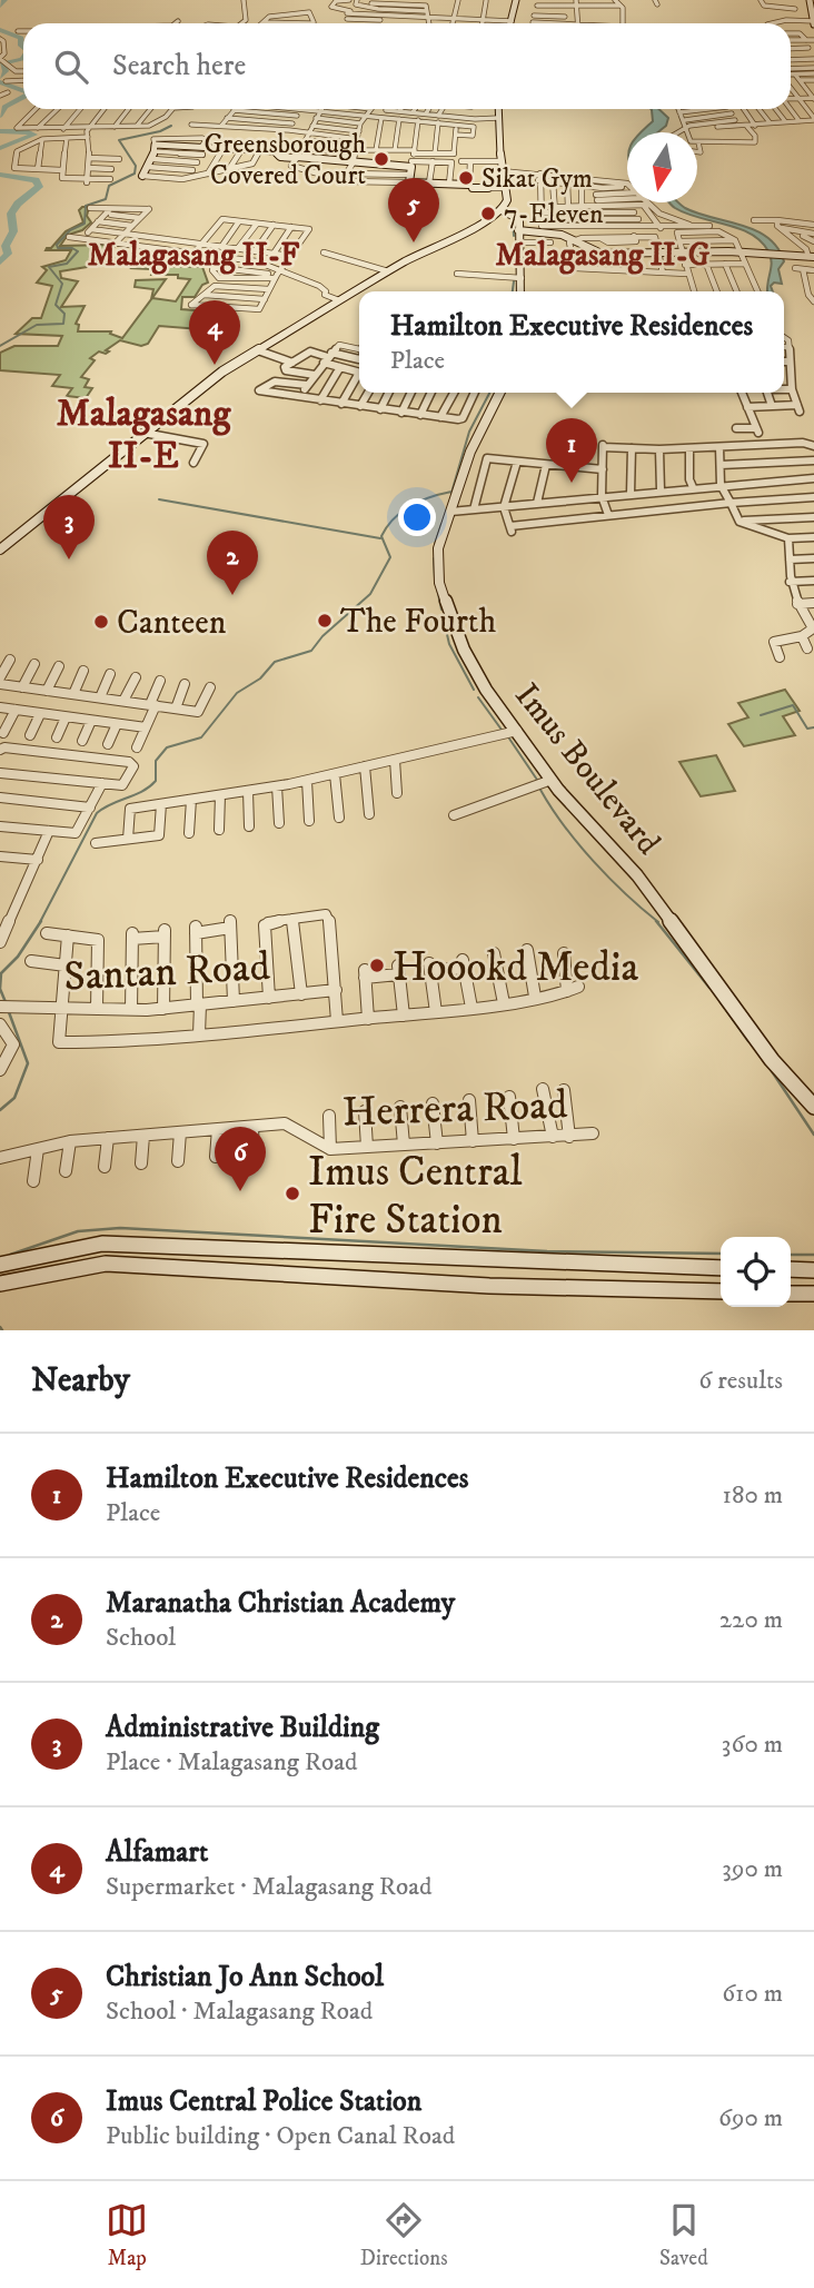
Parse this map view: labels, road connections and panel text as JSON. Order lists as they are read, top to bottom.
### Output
{
  "streets": {
    "main road": ["Imus Boulevard"],
    "street": ["Santan Road", "Herrera Road"]
  },
  "districts": ["Malagasang II-F", "Malagasang II-G", "Malagasang II-E"],
  "places": [
    "Greensborough Covered Court",
    "Sikat Gym",
    "7-Eleven",
    "The Fourth",
    "Canteen",
    "Hoookd Media",
    "Imus Central Fire Station"
  ],
  "north": "bottom",
  "page": {
    "search": "Search here",
    "pins": [
      "5",
      "4",
      "1",
      "3",
      "2",
      "6"
    ],
    "popup": ["Hamilton Executive Residences", "Place"],
    "heading": ["Nearby", "6 results"],
    "list": [
      {
        "mark": "1",
        "name": "Hamilton Executive Residences",
        "note": "Place",
        "value": "180 m"
      },
      {
        "mark": "2",
        "name": "Maranatha Christian Academy",
        "note": "School",
        "value": "220 m"
      },
      {
        "mark": "3",
        "name": "Administrative Building",
        "note": "Place · Malagasang Road",
        "value": "360 m"
      },
      {
        "mark": "4",
        "name": "Alfamart",
        "note": "Supermarket · Malagasang Road",
        "value": "390 m"
      },
      {
        "mark": "5",
        "name": "Christian Jo Ann School",
        "note": "School · Malagasang Road",
        "value": "610 m"
      },
      {
        "mark": "6",
        "name": "Imus Central Police Station",
        "note": "Public building · Open Canal Road",
        "value": "690 m"
      }
    ],
    "nav": ["Map", "Directions", "Saved"]
  }
}
